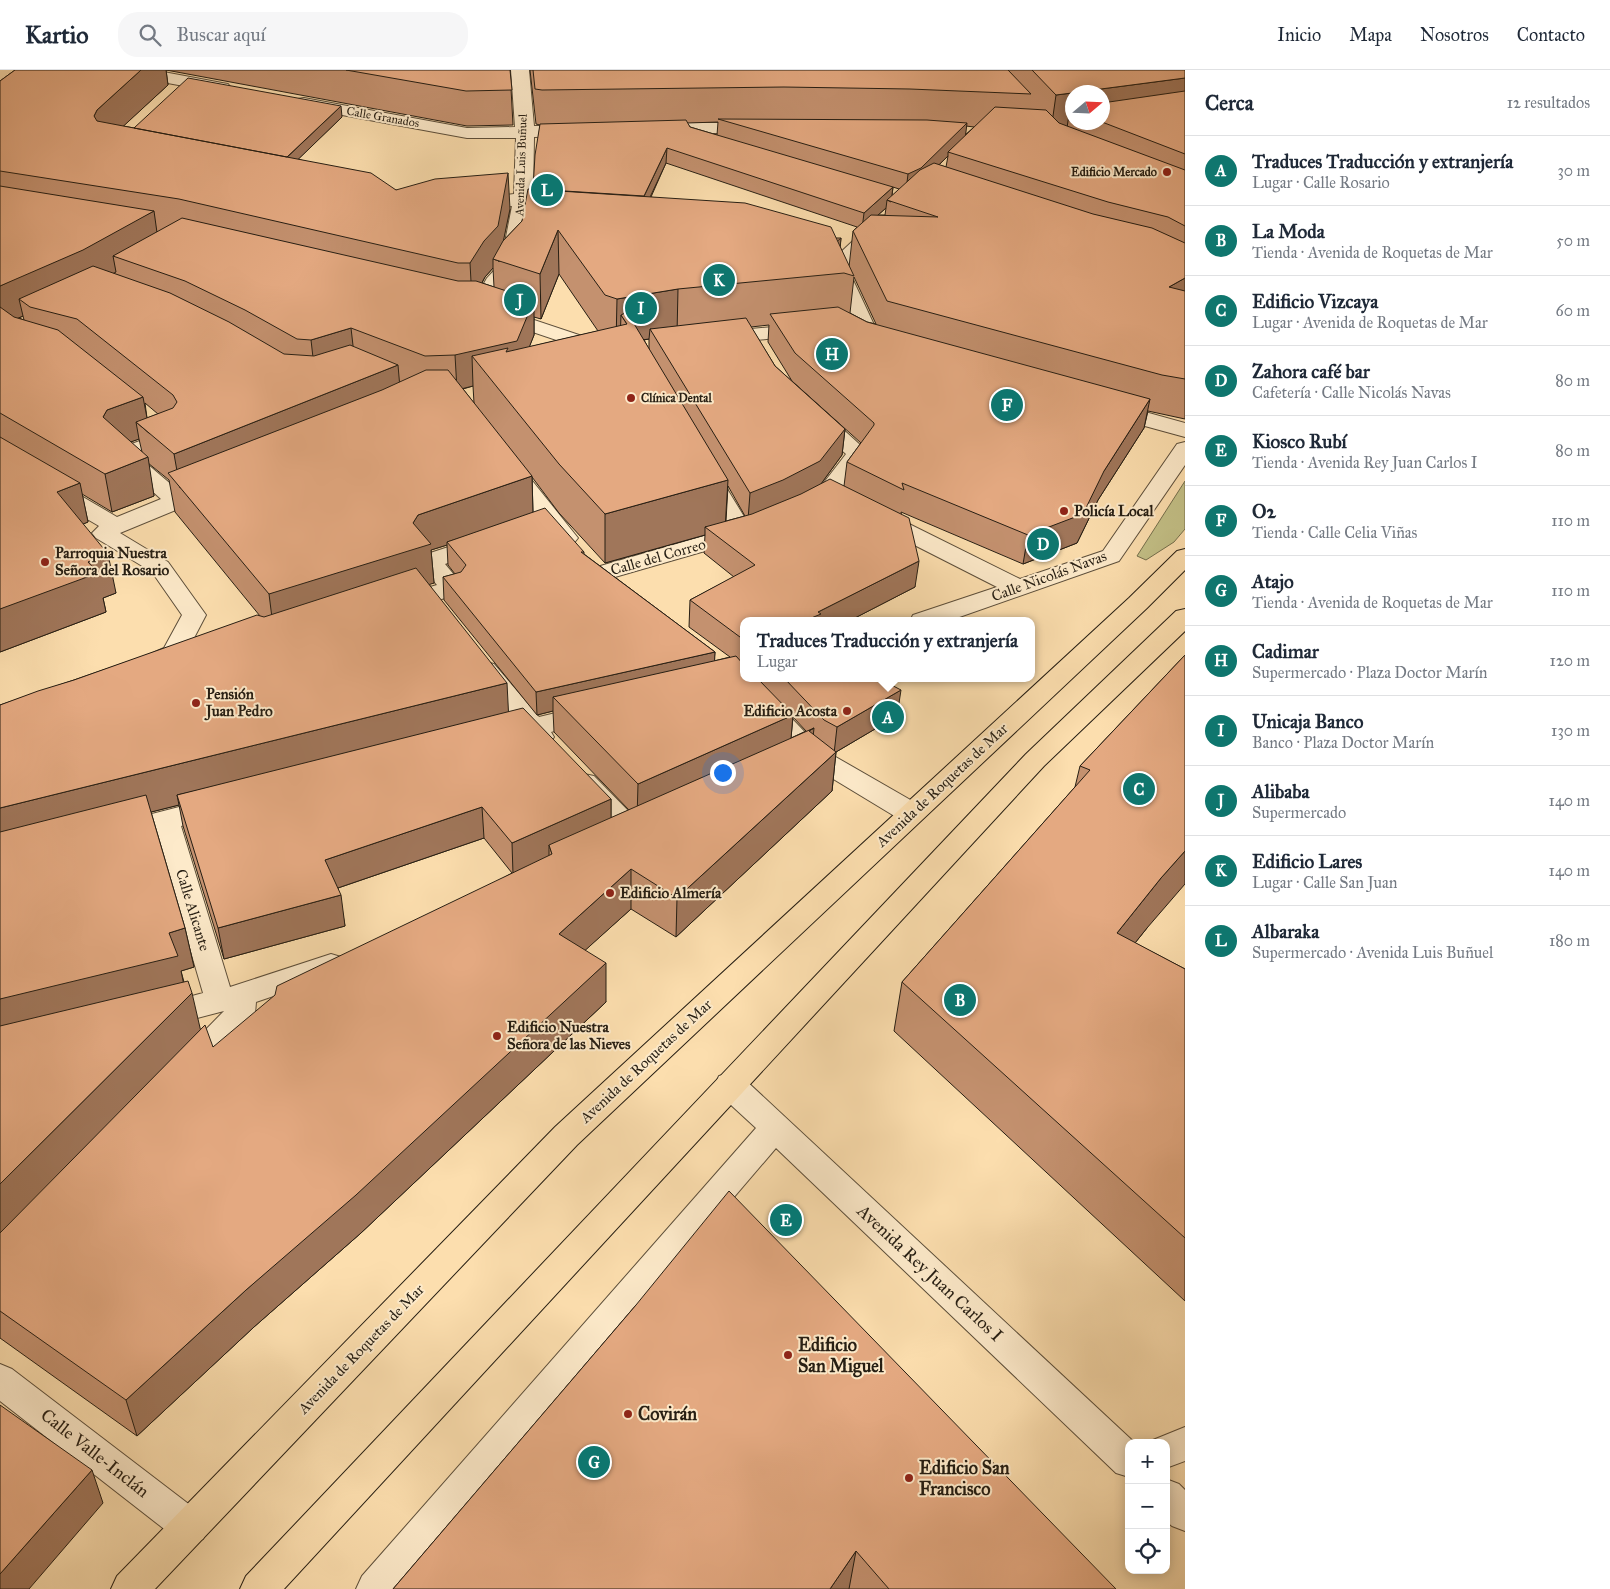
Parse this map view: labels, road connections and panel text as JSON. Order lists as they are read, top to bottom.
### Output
{
  "streets": {
    "main road": ["Avenida de Roquetas de Mar"],
    "street": [
      "Calle Granados",
      "Avenida Luis Buñuel",
      "Calle del Correo",
      "Calle Nicolás Navas",
      "Calle Alicante",
      "Avenida Rey Juan Carlos I",
      "Calle Valle-Inclán"
    ]
  },
  "crossings": [
    ["Calle Granados", "Avenida Luis Buñuel"],
    ["Avenida de Roquetas de Mar", "Calle Valle-Inclán"]
  ],
  "places": [
    "Edificio Mercado",
    "Clínica Dental",
    "Policía Local",
    "Parroquia Nuestra Señora del Rosario",
    "Pensión Juan Pedro",
    "Edificio Acosta",
    "Edificio Almería",
    "Edificio Nuestra Señora de las Nieves",
    "Edificio San Miguel",
    "Covirán",
    "Edificio San Francisco"
  ],
  "north": "right",
  "page": {
    "header": "Kartio",
    "search": "Buscar aquí",
    "nav": [
      "Inicio",
      "Mapa",
      "Nosotros",
      "Contacto"
    ],
    "heading": ["Cerca", "12 resultados"],
    "list": [
      {
        "mark": "A",
        "name": "Traduces Traducción y extranjería",
        "note": "Lugar · Calle Rosario",
        "value": "30 m"
      },
      {
        "mark": "B",
        "name": "La Moda",
        "note": "Tienda · Avenida de Roquetas de Mar",
        "value": "50 m"
      },
      {
        "mark": "C",
        "name": "Edificio Vizcaya",
        "note": "Lugar · Avenida de Roquetas de Mar",
        "value": "60 m"
      },
      {
        "mark": "D",
        "name": "Zahora café bar",
        "note": "Cafetería · Calle Nicolás Navas",
        "value": "80 m"
      },
      {
        "mark": "E",
        "name": "Kiosco Rubí",
        "note": "Tienda · Avenida Rey Juan Carlos I",
        "value": "80 m"
      },
      {
        "mark": "F",
        "name": "O2",
        "note": "Tienda · Calle Celia Viñas",
        "value": "110 m"
      },
      {
        "mark": "G",
        "name": "Atajo",
        "note": "Tienda · Avenida de Roquetas de Mar",
        "value": "110 m"
      },
      {
        "mark": "H",
        "name": "Cadimar",
        "note": "Supermercado · Plaza Doctor Marín",
        "value": "120 m"
      },
      {
        "mark": "I",
        "name": "Unicaja Banco",
        "note": "Banco · Plaza Doctor Marín",
        "value": "130 m"
      },
      {
        "mark": "J",
        "name": "Alibaba",
        "note": "Supermercado",
        "value": "140 m"
      },
      {
        "mark": "K",
        "name": "Edificio Lares",
        "note": "Lugar · Calle San Juan",
        "value": "140 m"
      },
      {
        "mark": "L",
        "name": "Albaraka",
        "note": "Supermercado · Avenida Luis Buñuel",
        "value": "180 m"
      }
    ],
    "pins": [
      "L",
      "K",
      "J",
      "I",
      "H",
      "F",
      "D",
      "A",
      "C",
      "B",
      "E",
      "G"
    ],
    "popup": ["Traduces Traducción y extranjería", "Lugar"],
    "map_buttons": ["+", "−"]
  }
}
